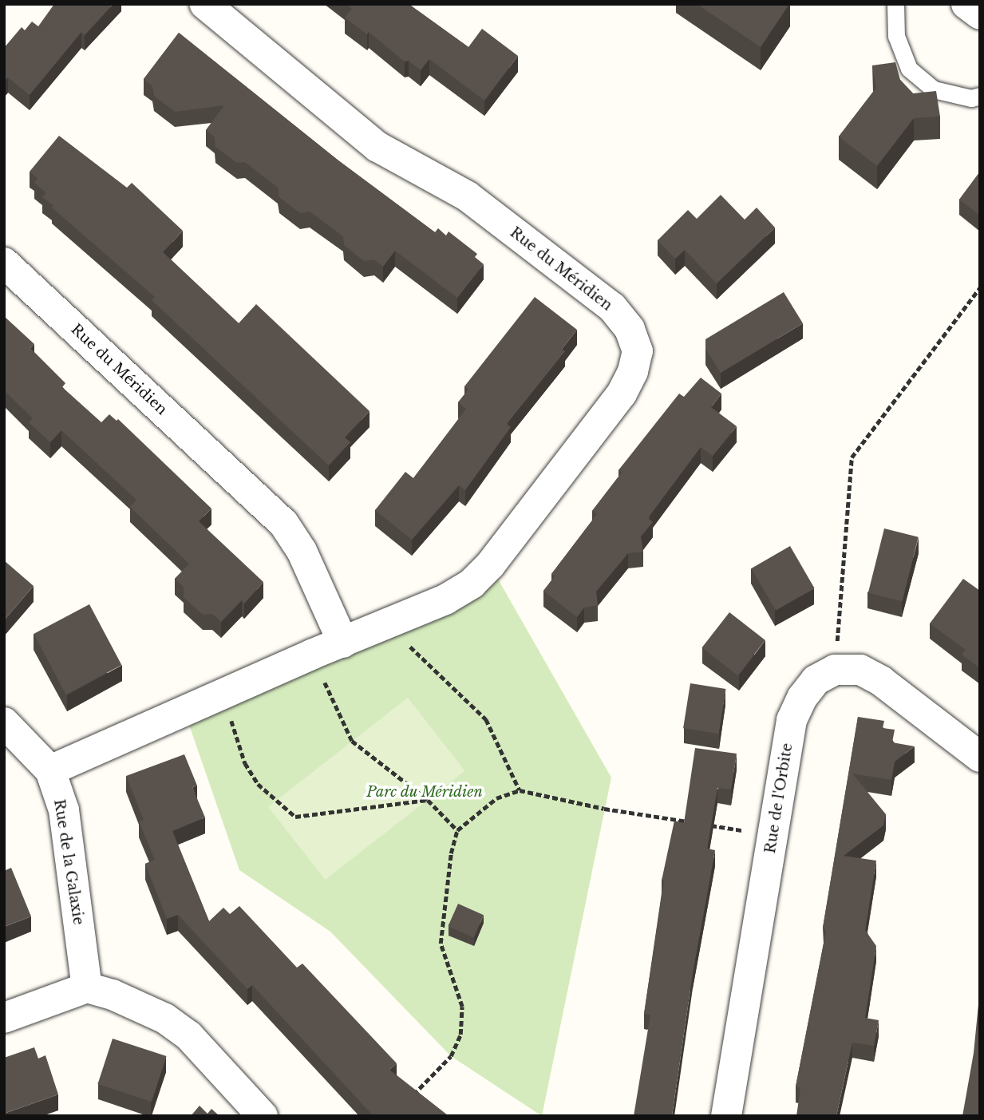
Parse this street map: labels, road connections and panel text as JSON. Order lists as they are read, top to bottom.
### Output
{
  "streets": {
    "street": ["Rue du Méridien", "Rue de l'Orbite", "Rue de la Galaxie"]
  },
  "crossings": [
    ["Rue du Méridien", "Rue de la Galaxie"]
  ],
  "parks": ["Parc du Méridien"]
}
